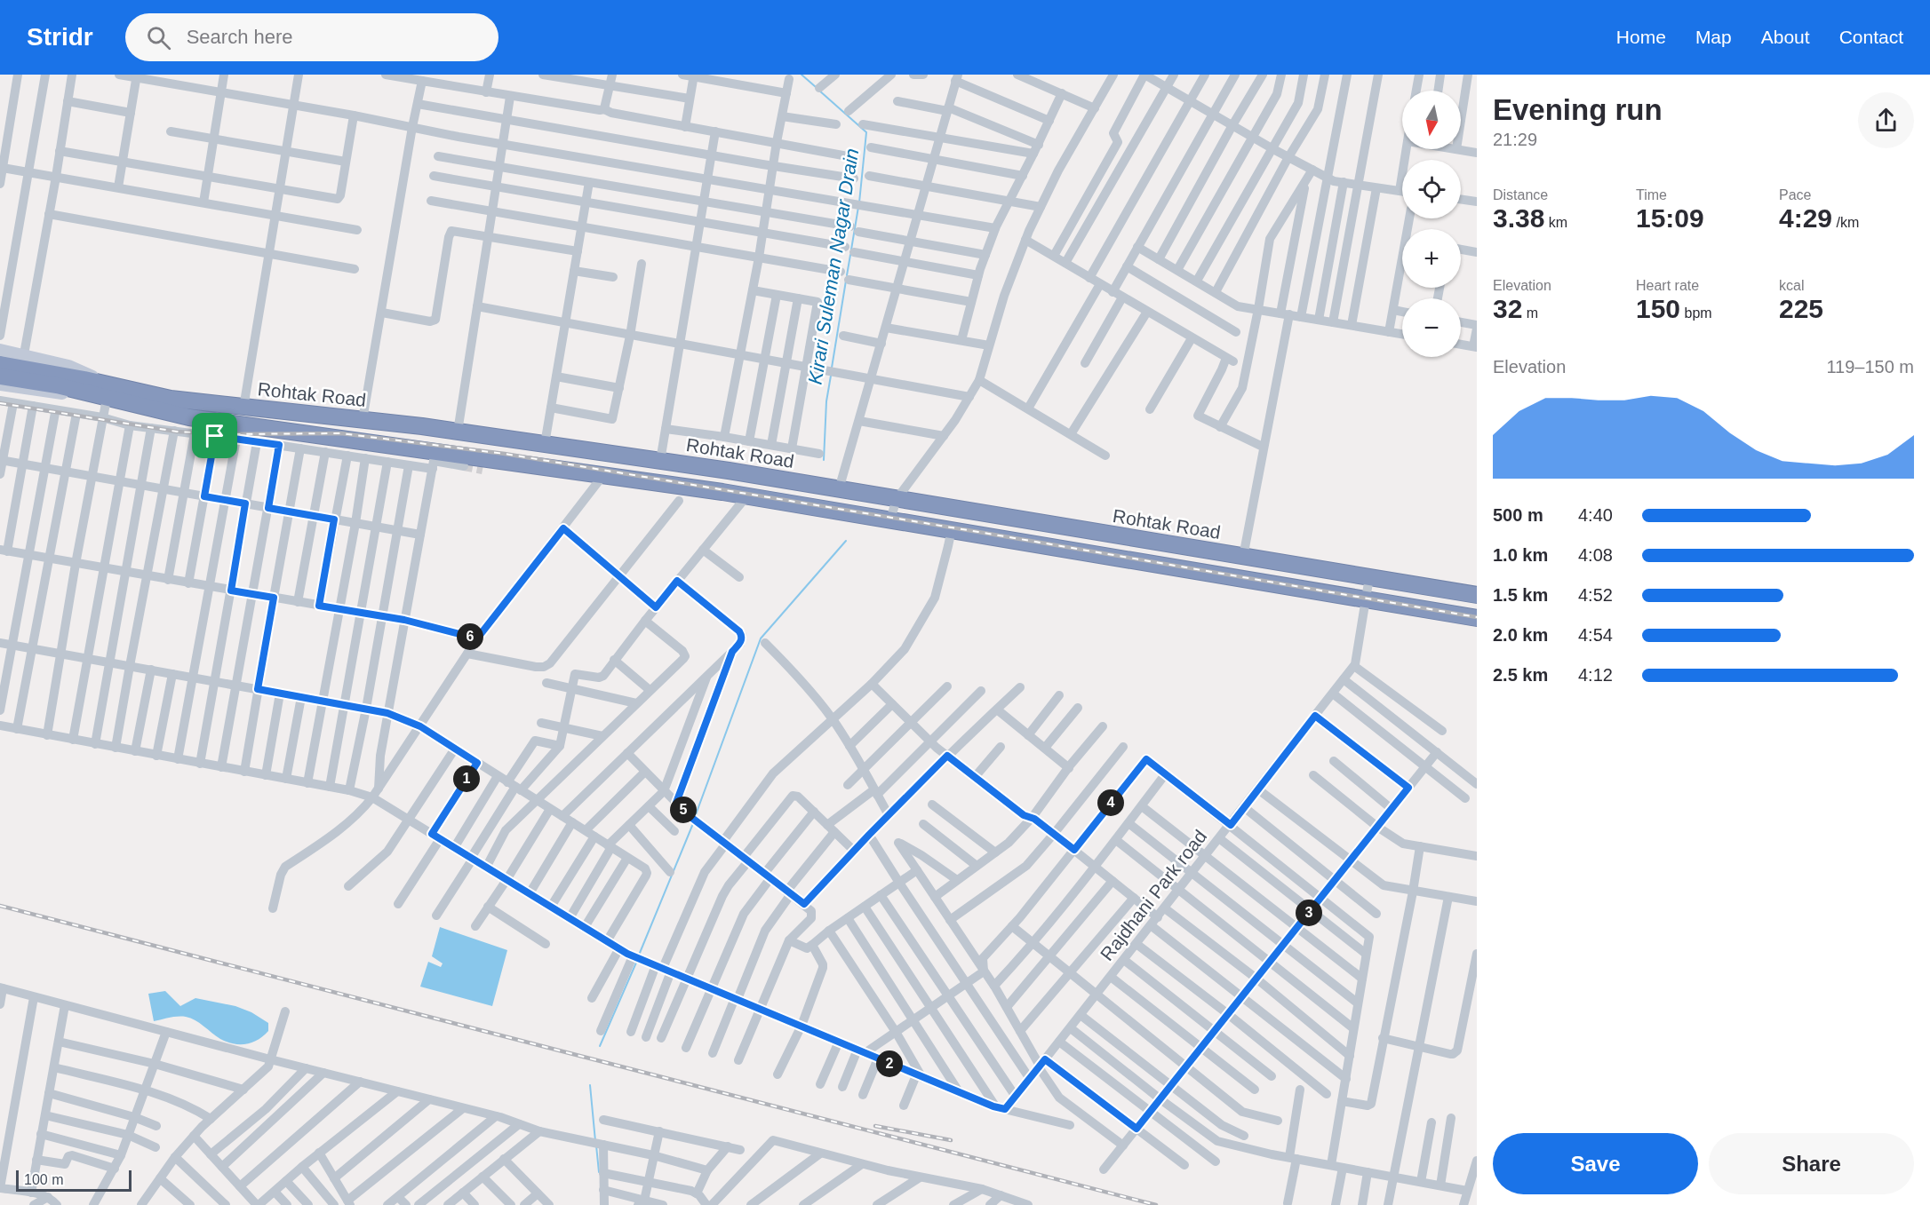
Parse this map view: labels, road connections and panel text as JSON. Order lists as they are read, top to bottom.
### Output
{
  "streets": {
    "highway": ["Rohtak Road"],
    "street": ["Rajdhani Park road"]
  },
  "crossings": [
    ["Rohtak Road", "Rajdhani Park road"]
  ],
  "water": ["Kirari Suleman Nagar Drain"],
  "scale_bar": "100 m",
  "north": "bottom",
  "page": {
    "header": "Stridr",
    "search": "Search here",
    "nav": [
      "Home",
      "Map",
      "About",
      "Contact"
    ],
    "heading": ["Evening run", "21:29"],
    "map_buttons": ["+", "−"],
    "stats": [
      ["Distance", "3.38 km"],
      ["Time", "15:09"],
      ["Pace", "4:29 /km"],
      ["Elevation", "32 m"],
      ["Heart rate", "150 bpm"],
      ["kcal", "225"]
    ],
    "chart": ["Elevation", "119–150 m"],
    "list": [
      {
        "name": "500 m",
        "note": "4:40"
      },
      {
        "name": "1.0 km",
        "note": "4:08"
      },
      {
        "name": "1.5 km",
        "note": "4:52"
      },
      {
        "name": "2.0 km",
        "note": "4:54"
      },
      {
        "name": "2.5 km",
        "note": "4:12"
      }
    ],
    "pins": [
      "6",
      "1",
      "4",
      "5",
      "3",
      "2"
    ],
    "buttons": ["Save", "Share"],
    "scale": "100 m"
  }
}
